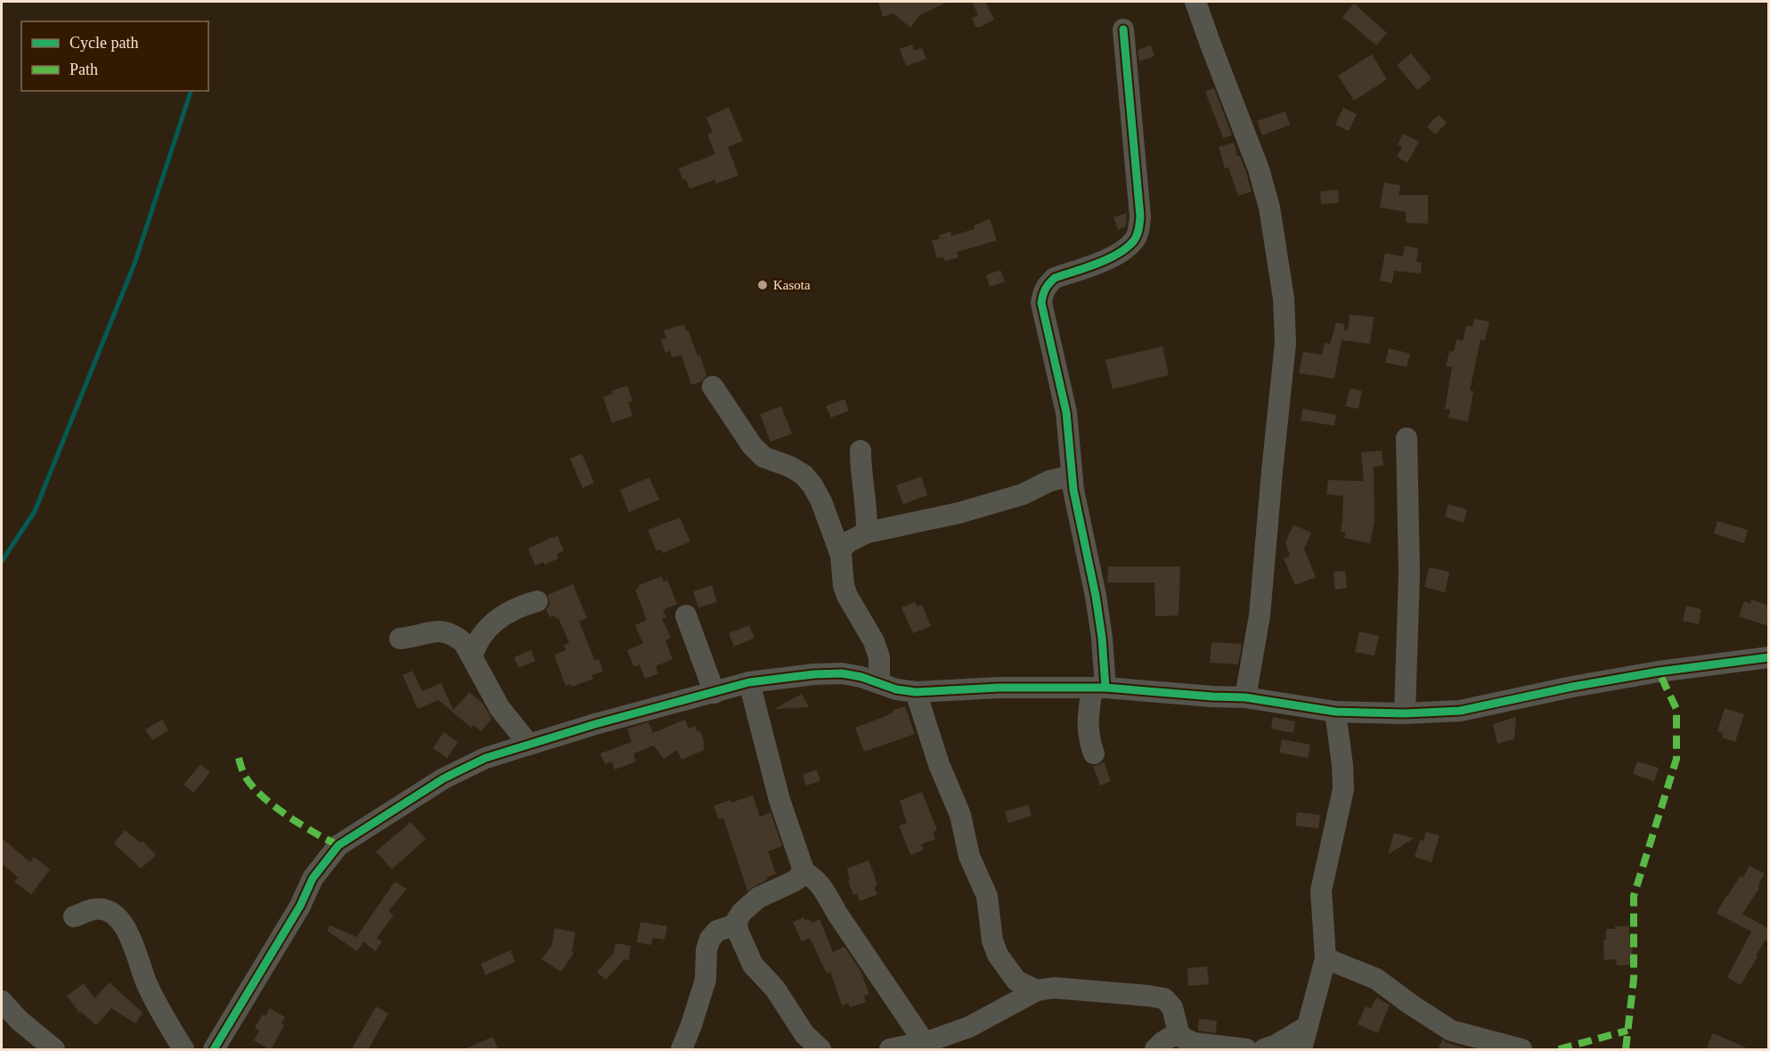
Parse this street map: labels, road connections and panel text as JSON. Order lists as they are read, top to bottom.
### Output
{
  "places": ["Kasota"],
  "legend": ["Cycle path", "Path"]
}
